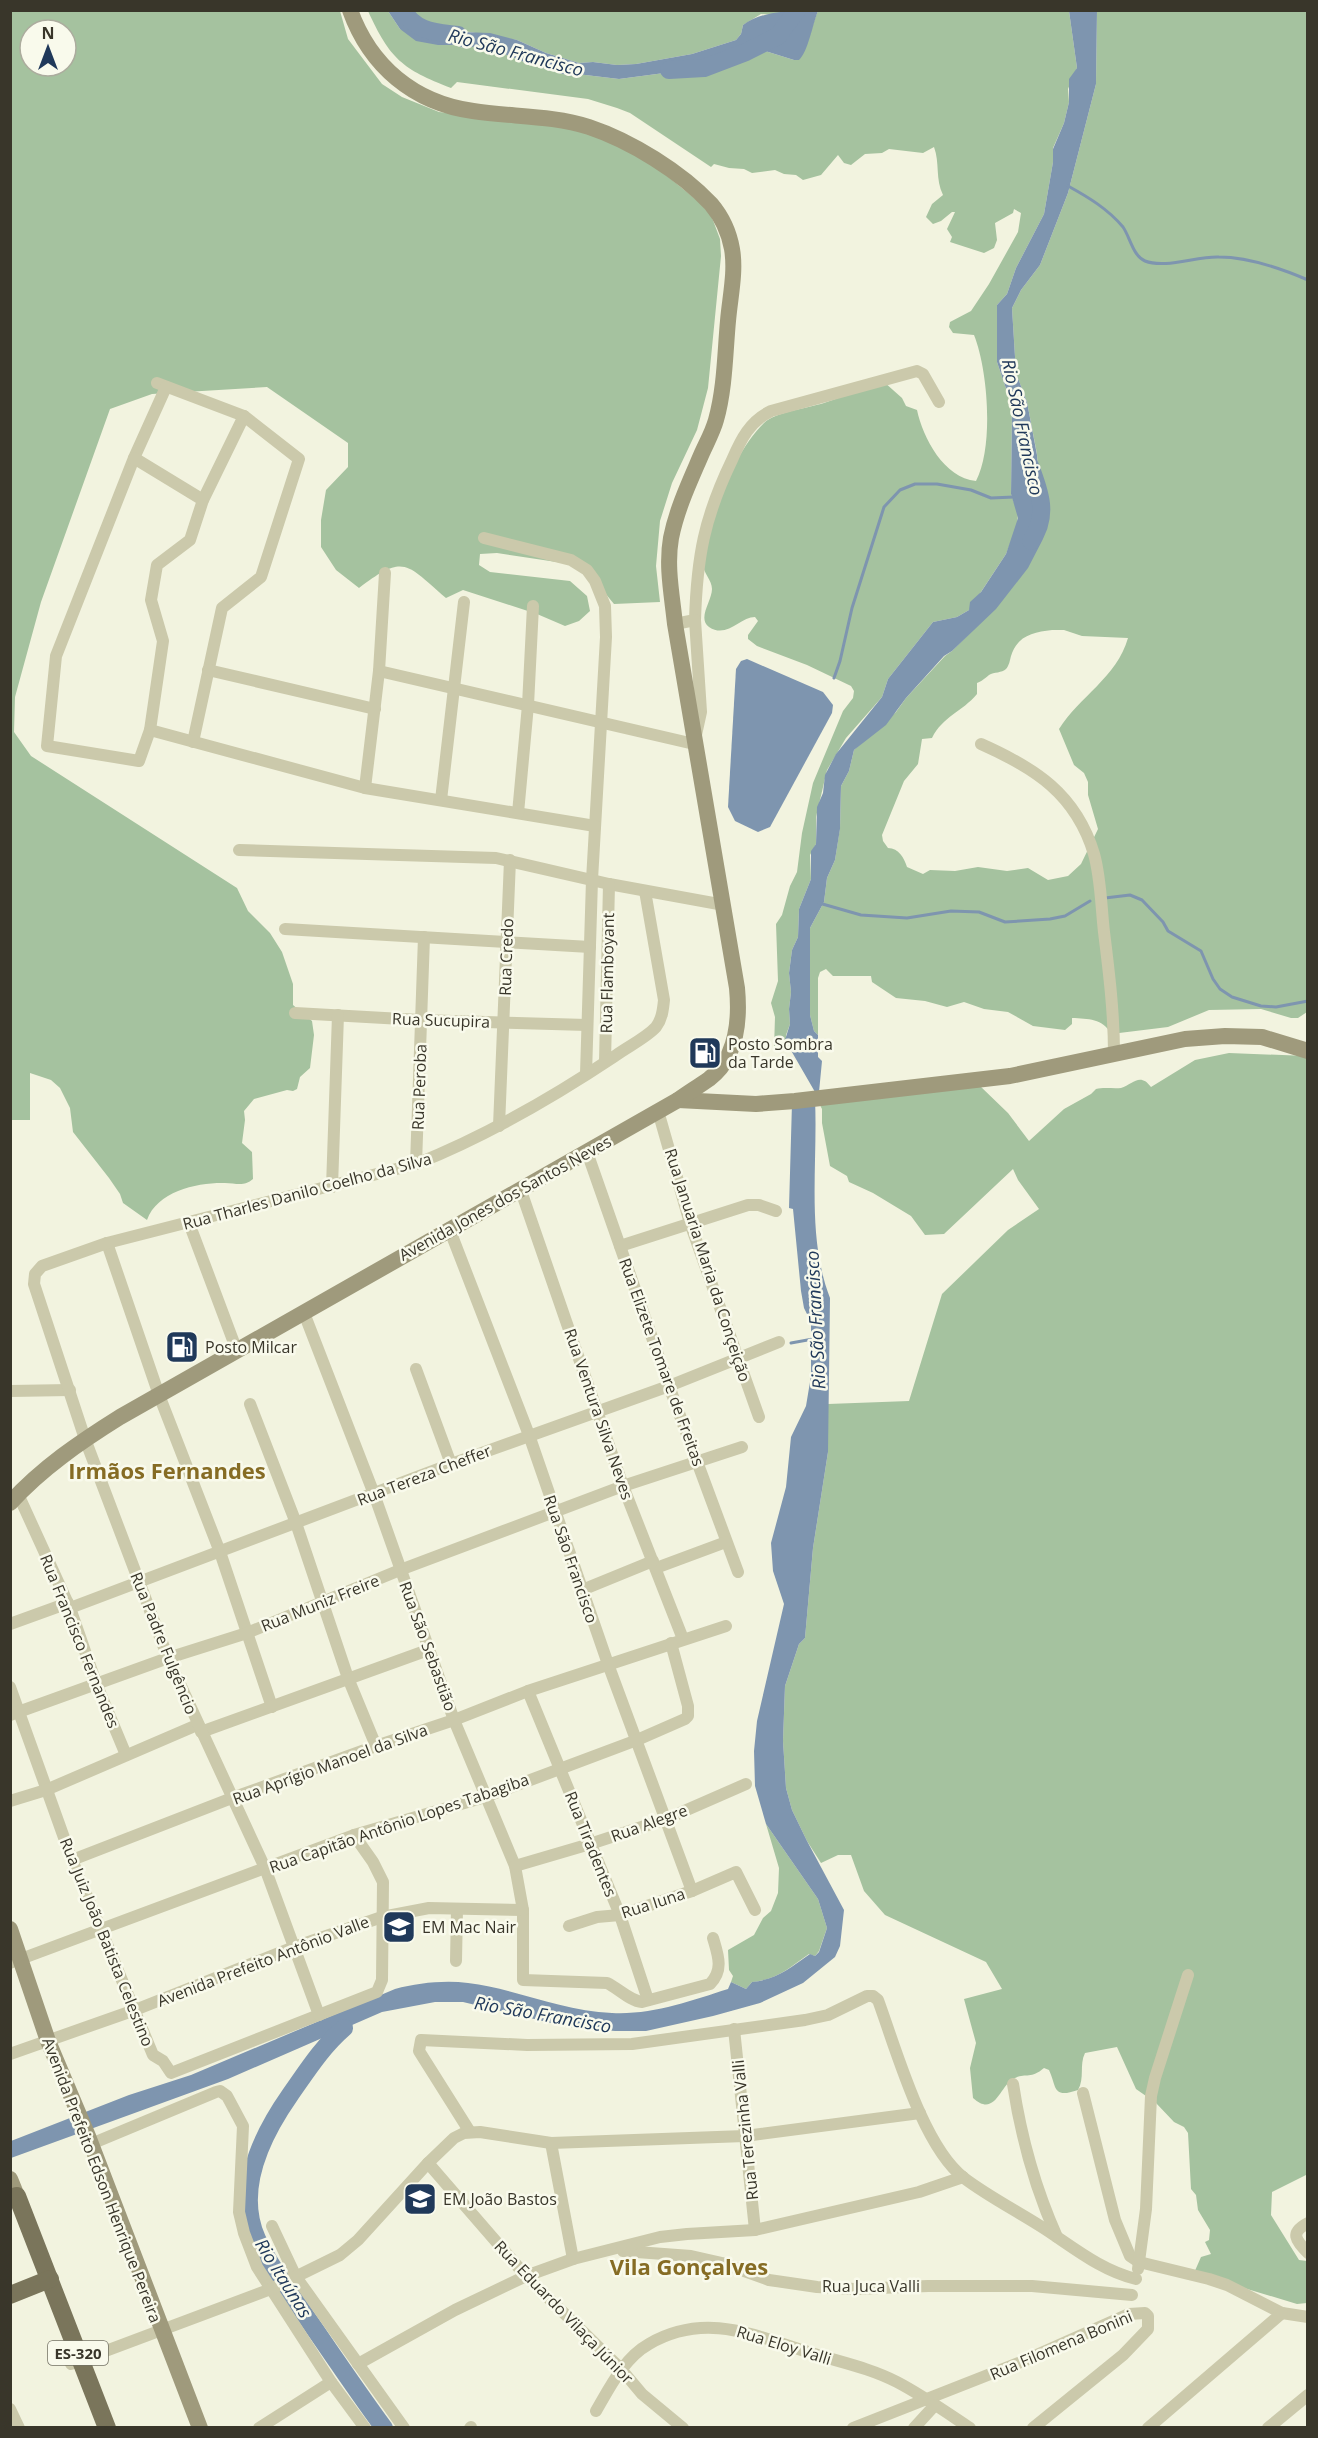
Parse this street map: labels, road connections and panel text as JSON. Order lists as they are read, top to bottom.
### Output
{
  "streets": {
    "main road": ["Avenida Jones dos Santos Neves", "Avenida Prefeito Edson Henrique Pereira", "ES-320"],
    "street": [
      "Rua Credo",
      "Rua Flamboyant",
      "Rua Sucupira",
      "Rua Peroba",
      "Rua Tharles Danilo Coelho da Silva",
      "Rua Januaria Maria da Conçeição",
      "Rua Elizete Tomare de Freitas",
      "Rua Ventura Silva Neves",
      "Rua Tereza Cheffer",
      "Rua São Francisco",
      "Rua Muniz Freire",
      "Rua Francisco Fernandes",
      "Rua Padre Fulgêncio",
      "Rua São Sebastião",
      "Rua Aprígio Manoel da Silva",
      "Rua Capitão Antônio Lopes Tabagiba",
      "Rua Alegre",
      "Rua Tiradentes",
      "Rua Iuna",
      "Rua Juiz João Batista Celestino",
      "Avenida Prefeito Antônio Valle",
      "Rua Terezinha Valli",
      "Rua Juca Valli",
      "Rua Eduardo Vilaça Júnior",
      "Rua Eloy Valli",
      "Rua Filomena Bonini"
    ]
  },
  "crossings": [
    ["Rua Credo", "Rua Sucupira"],
    ["Rua Credo", "Rua Tharles Danilo Coelho da Silva"],
    ["Rua Flamboyant", "Rua Tharles Danilo Coelho da Silva"],
    ["Rua Sucupira", "Rua Peroba"],
    ["Rua Peroba", "Rua Tharles Danilo Coelho da Silva"],
    ["Rua Tharles Danilo Coelho da Silva", "Rua Padre Fulgêncio"],
    ["Avenida Jones dos Santos Neves", "Rua Januaria Maria da Conçeição"],
    ["Avenida Jones dos Santos Neves", "Rua Elizete Tomare de Freitas"],
    ["Avenida Jones dos Santos Neves", "Rua Ventura Silva Neves"],
    ["Avenida Jones dos Santos Neves", "Rua São Francisco"],
    ["Avenida Jones dos Santos Neves", "Rua Francisco Fernandes"],
    ["Avenida Jones dos Santos Neves", "Rua Padre Fulgêncio"],
    ["Avenida Jones dos Santos Neves", "Rua São Sebastião"],
    ["Rua Januaria Maria da Conçeição", "Rua Tereza Cheffer"],
    ["Rua Elizete Tomare de Freitas", "Rua Tereza Cheffer"],
    ["Rua Elizete Tomare de Freitas", "Rua Muniz Freire"],
    ["Rua Ventura Silva Neves", "Rua Tereza Cheffer"],
    ["Rua Ventura Silva Neves", "Rua Muniz Freire"],
    ["Rua Ventura Silva Neves", "Rua Aprígio Manoel da Silva"],
    ["Rua Ventura Silva Neves", "Rua Capitão Antônio Lopes Tabagiba"],
    ["Rua Tereza Cheffer", "Rua São Francisco"],
    ["Rua Tereza Cheffer", "Rua Francisco Fernandes"],
    ["Rua Tereza Cheffer", "Rua Padre Fulgêncio"],
    ["Rua Tereza Cheffer", "Rua São Sebastião"],
    ["Rua São Francisco", "Rua Muniz Freire"],
    ["Rua São Francisco", "Rua Aprígio Manoel da Silva"],
    ["Rua São Francisco", "Rua Capitão Antônio Lopes Tabagiba"],
    ["Rua São Francisco", "Rua Alegre"],
    ["Rua São Francisco", "Rua Iuna"],
    ["Rua Muniz Freire", "Rua Francisco Fernandes"],
    ["Rua Muniz Freire", "Rua Padre Fulgêncio"],
    ["Rua Muniz Freire", "Rua São Sebastião"],
    ["Rua Muniz Freire", "Rua Juiz João Batista Celestino"],
    ["Rua Padre Fulgêncio", "Rua Aprígio Manoel da Silva"],
    ["Rua Padre Fulgêncio", "Rua Capitão Antônio Lopes Tabagiba"],
    ["Rua Padre Fulgêncio", "Rua Juiz João Batista Celestino"],
    ["Rua Padre Fulgêncio", "Avenida Prefeito Antônio Valle"],
    ["Rua São Sebastião", "Rua Aprígio Manoel da Silva"],
    ["Rua São Sebastião", "Rua Capitão Antônio Lopes Tabagiba"],
    ["Rua São Sebastião", "Rua Alegre"],
    ["Rua São Sebastião", "Rua Tiradentes"],
    ["Rua São Sebastião", "Avenida Prefeito Antônio Valle"],
    ["Rua Aprígio Manoel da Silva", "Rua Tiradentes"],
    ["Rua Aprígio Manoel da Silva", "Rua Juiz João Batista Celestino"],
    ["Rua Capitão Antônio Lopes Tabagiba", "Rua Tiradentes"],
    ["Rua Capitão Antônio Lopes Tabagiba", "Rua Juiz João Batista Celestino"],
    ["Rua Capitão Antônio Lopes Tabagiba", "Avenida Prefeito Edson Henrique Pereira"],
    ["Rua Alegre", "Rua Tiradentes"],
    ["Rua Tiradentes", "Rua Iuna"],
    ["Rua Juiz João Batista Celestino", "Avenida Prefeito Antônio Valle"],
    ["Avenida Prefeito Antônio Valle", "Avenida Prefeito Edson Henrique Pereira"],
    ["Rua Eduardo Vilaça Júnior", "Rua Eloy Valli"],
    ["Rua Eloy Valli", "Rua Filomena Bonini"]
  ],
  "districts": ["Irmãos Fernandes", "Vila Gonçalves"],
  "water": ["Rio São Francisco", "Rio Itaúnas"],
  "places": {
    "fuel station": ["Posto Sombra da Tarde", "Posto Milcar"],
    "school or university": ["EM Mac Nair", "EM João Bastos"]
  },
  "north": "top"
}
